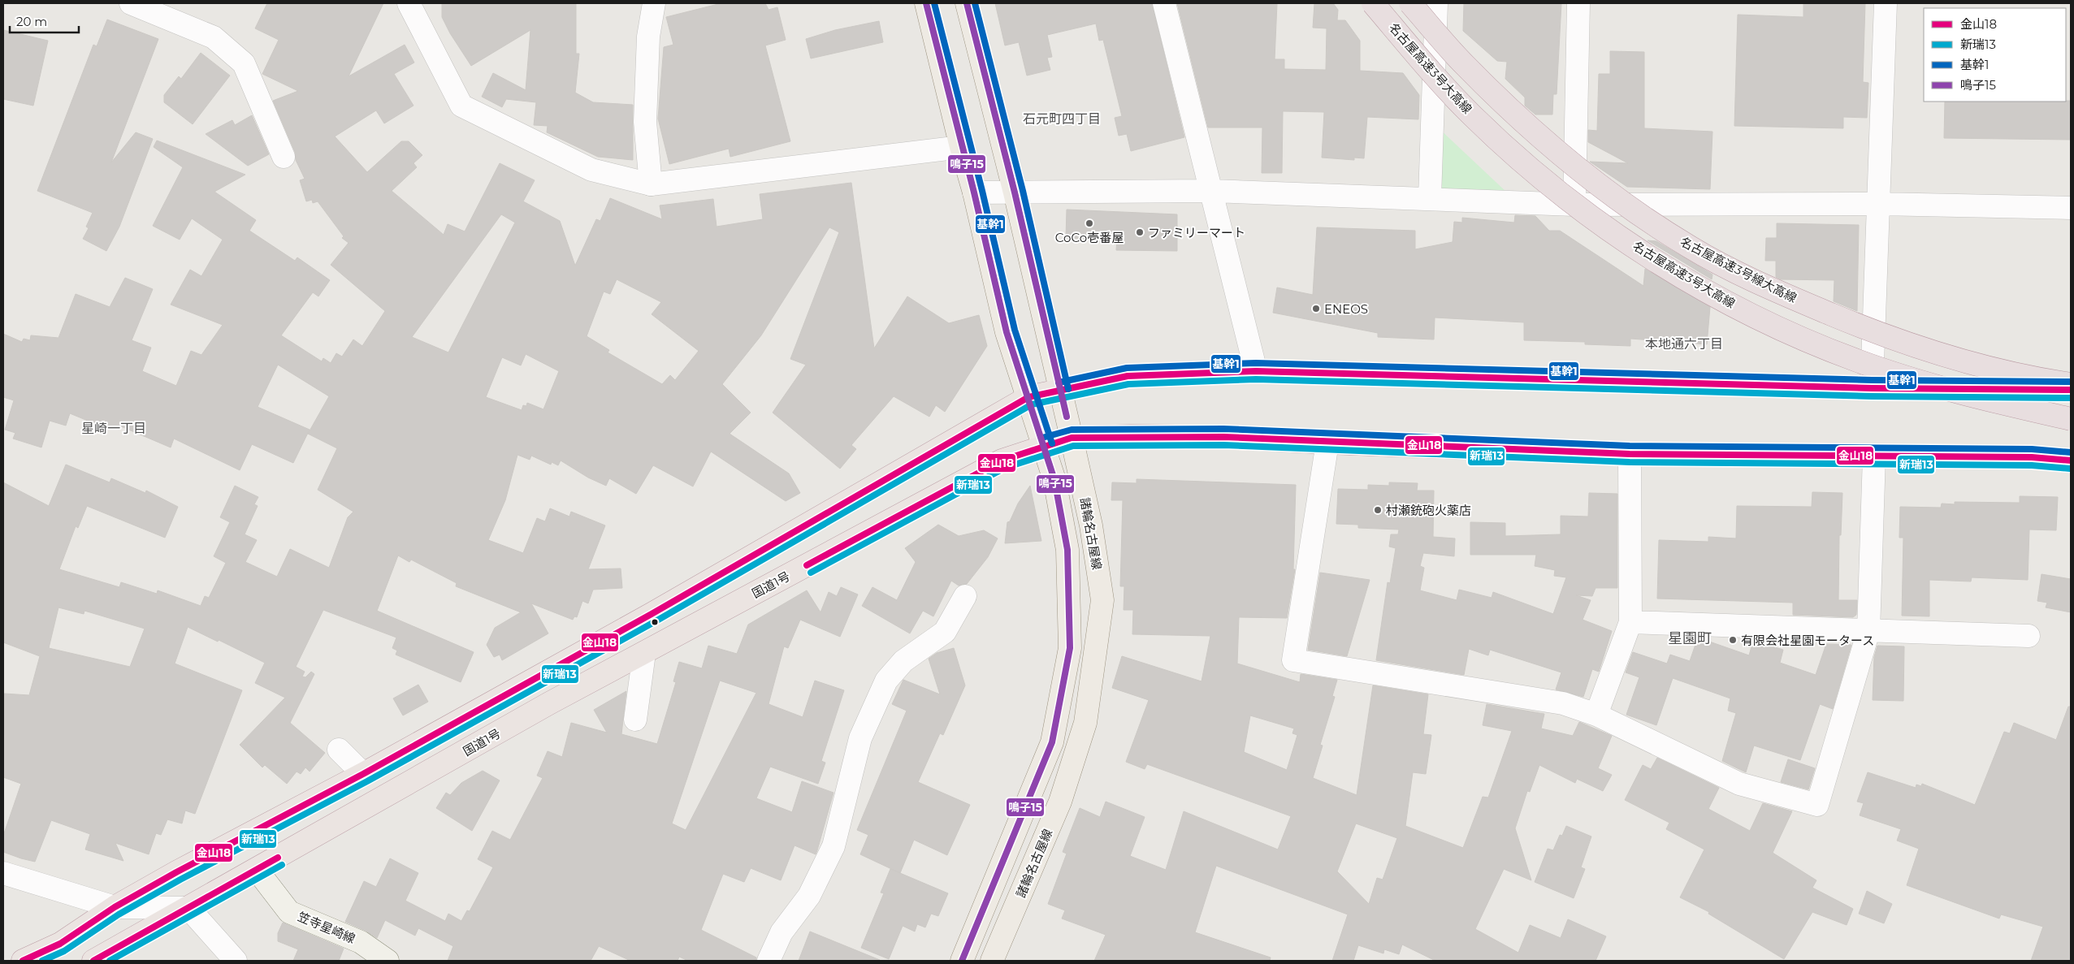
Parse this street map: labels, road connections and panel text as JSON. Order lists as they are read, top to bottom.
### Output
{
  "streets": {
    "highway": ["名古屋高速3号大高線", "名古屋高速3号線大高線", "国道1号"],
    "main road": ["諸輪名古屋線", "笠寺星崎線"]
  },
  "crossings": [
    ["諸輪名古屋線", "国道1号"],
    ["国道1号", "笠寺星崎線"]
  ],
  "districts": [
    "石元町四丁目",
    "本地通六丁目",
    "星崎一丁目",
    "星園町"
  ],
  "places": [
    "CoCo壱番屋",
    "ファミリーマート",
    "ENEOS",
    "村瀬銃砲火薬店",
    "有限会社星園モータース"
  ],
  "lines": [
    "transit line 基幹1",
    "transit line 鳴子15",
    "transit line 金山18",
    "transit line 新瑞13"
  ],
  "legend": [
    "金山18",
    "新瑞13",
    "基幹1",
    "鳴子15"
  ],
  "scale_bar": "20 m"
}
